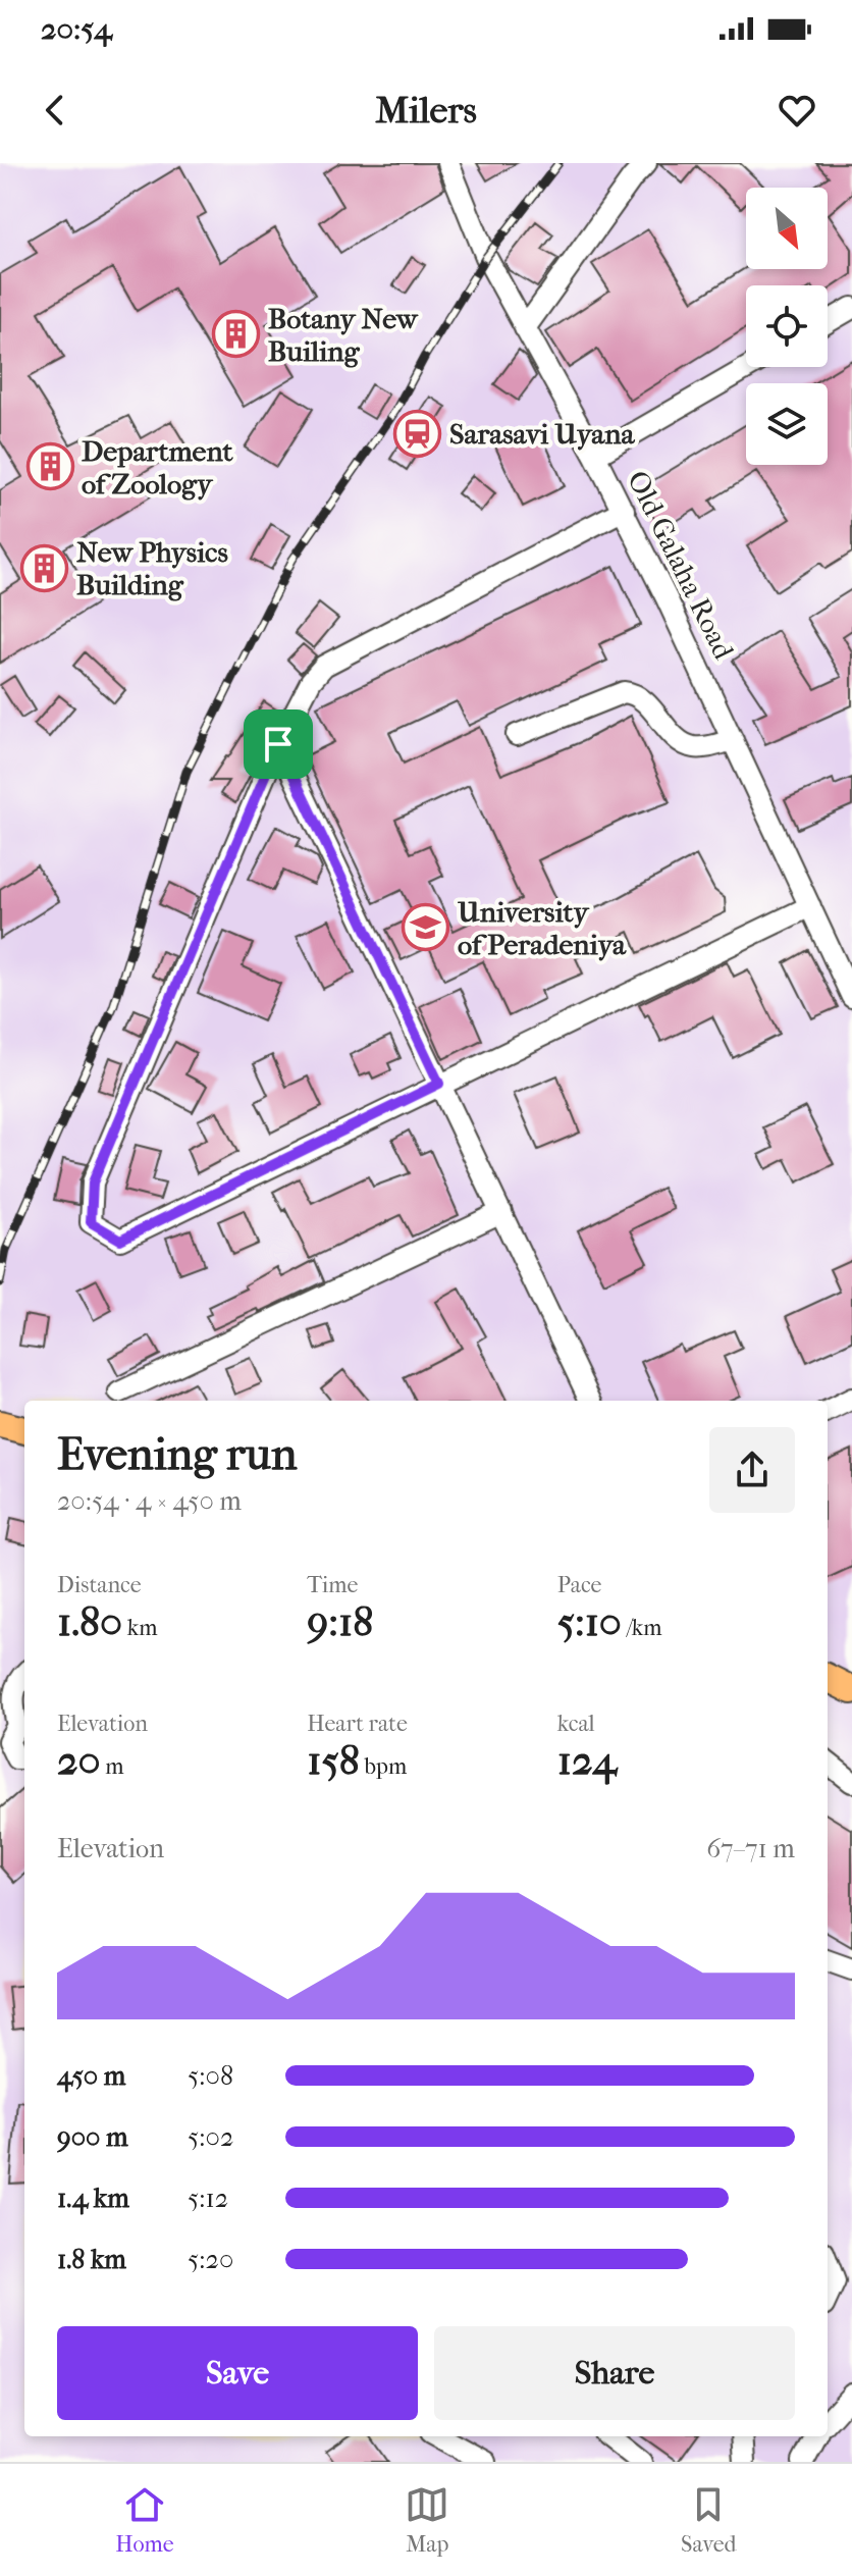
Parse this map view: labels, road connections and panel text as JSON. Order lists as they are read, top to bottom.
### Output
{
  "streets": {
    "lane": ["Old Galaha Road"]
  },
  "places": {
    "building": ["Botany New Builing", "Department of Zoology", "New Physics Building"],
    "station": ["Sarasavi Uyana"],
    "school or university": ["University of Peradeniya"]
  },
  "north": "bottom right",
  "page": {
    "status": "20:54",
    "header": "Milers",
    "heading": ["Evening run", "20:54 · 4 × 450 m"],
    "stats": [
      ["Distance", "1.80 km"],
      ["Time", "9:18"],
      ["Pace", "5:10 /km"],
      ["Elevation", "20 m"],
      ["Heart rate", "158 bpm"],
      ["kcal", "124"]
    ],
    "chart": ["Elevation", "67–71 m"],
    "list": [
      {
        "name": "450 m",
        "note": "5:08"
      },
      {
        "name": "900 m",
        "note": "5:02"
      },
      {
        "name": "1.4 km",
        "note": "5:12"
      },
      {
        "name": "1.8 km",
        "note": "5:20"
      }
    ],
    "buttons": ["Save", "Share"],
    "tabs": ["Home", "Map", "Saved"]
  }
}
